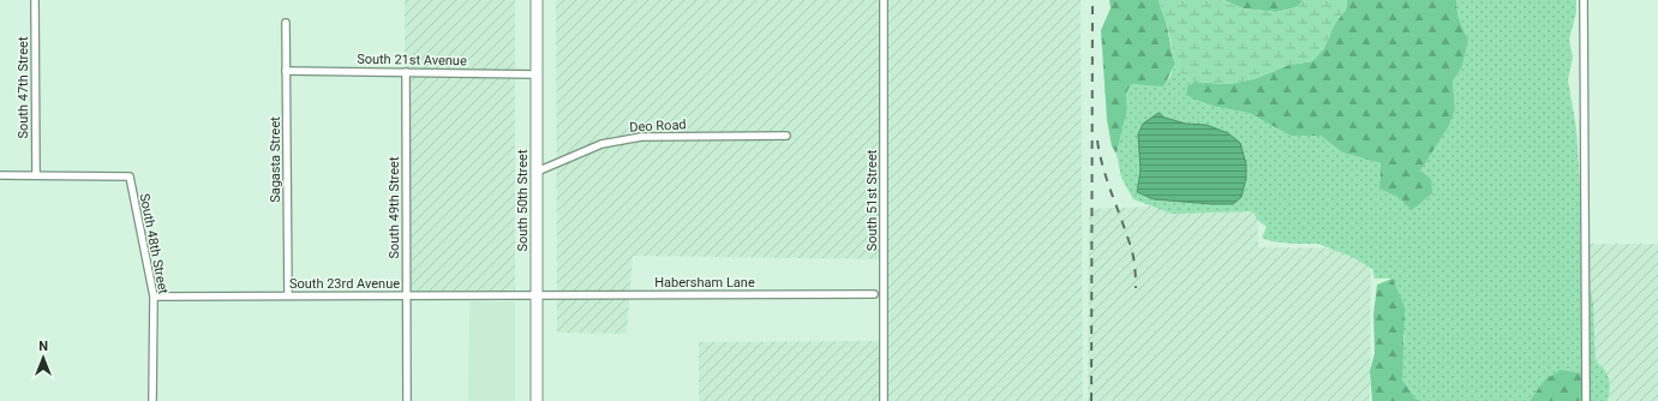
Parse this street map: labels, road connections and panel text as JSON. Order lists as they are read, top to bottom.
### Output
{
  "streets": {
    "main road": ["South 50th Street"],
    "street": [
      "South 21st Avenue",
      "South 47th Street",
      "Deo Road",
      "Sagasta Street",
      "South 51st Street",
      "South 49th Street",
      "South 48th Street",
      "Habersham Lane",
      "South 23rd Avenue"
    ]
  },
  "crossings": [
    ["South 21st Avenue", "Sagasta Street"],
    ["South 21st Avenue", "South 50th Street"],
    ["South 21st Avenue", "South 49th Street"],
    ["South 47th Street", "South 48th Street"],
    ["Deo Road", "South 50th Street"],
    ["Sagasta Street", "South 23rd Avenue"],
    ["South 50th Street", "Habersham Lane"],
    ["South 50th Street", "South 23rd Avenue"],
    ["South 49th Street", "South 23rd Avenue"],
    ["South 48th Street", "South 23rd Avenue"],
    ["Habersham Lane", "South 23rd Avenue"]
  ],
  "north": "top"
}
